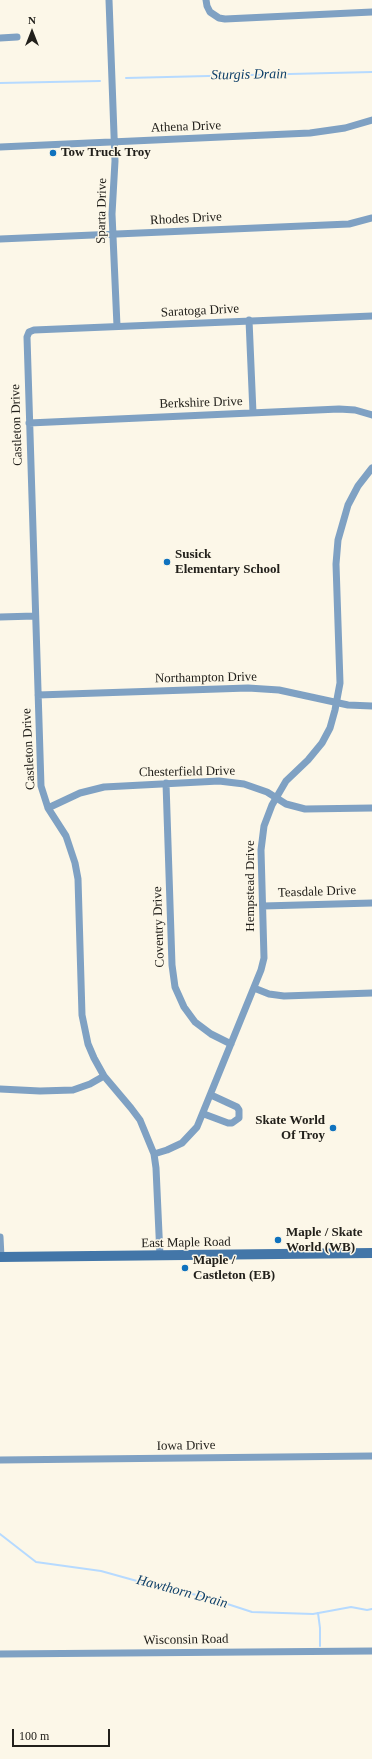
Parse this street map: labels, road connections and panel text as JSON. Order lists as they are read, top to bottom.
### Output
{
  "streets": {
    "main road": ["East Maple Road"],
    "street": [
      "Athena Drive",
      "Sparta Drive",
      "Rhodes Drive",
      "Saratoga Drive",
      "Berkshire Drive",
      "Castleton Drive",
      "Northampton Drive",
      "Chesterfield Drive",
      "Hempstead Drive",
      "Teasdale Drive",
      "Coventry Drive",
      "Iowa Drive",
      "Wisconsin Road"
    ]
  },
  "crossings": [
    ["Athena Drive", "Sparta Drive"],
    ["Sparta Drive", "Rhodes Drive"],
    ["Sparta Drive", "Saratoga Drive"],
    ["Saratoga Drive", "Castleton Drive"],
    ["Berkshire Drive", "Castleton Drive"],
    ["Castleton Drive", "Northampton Drive"],
    ["Castleton Drive", "Chesterfield Drive"],
    ["Castleton Drive", "Hempstead Drive"],
    ["Castleton Drive", "East Maple Road"],
    ["Northampton Drive", "Hempstead Drive"],
    ["Chesterfield Drive", "Hempstead Drive"],
    ["Chesterfield Drive", "Coventry Drive"],
    ["Hempstead Drive", "Teasdale Drive"],
    ["Hempstead Drive", "Coventry Drive"]
  ],
  "water": ["Sturgis Drain", "Hawthorn Drain"],
  "places": [
    "Tow Truck Troy",
    "Susick Elementary School",
    "Skate World Of Troy",
    "Maple / Skate World (WB)",
    "Maple / Castleton (EB)"
  ],
  "scale_bar": "100 m",
  "north": "top"
}
